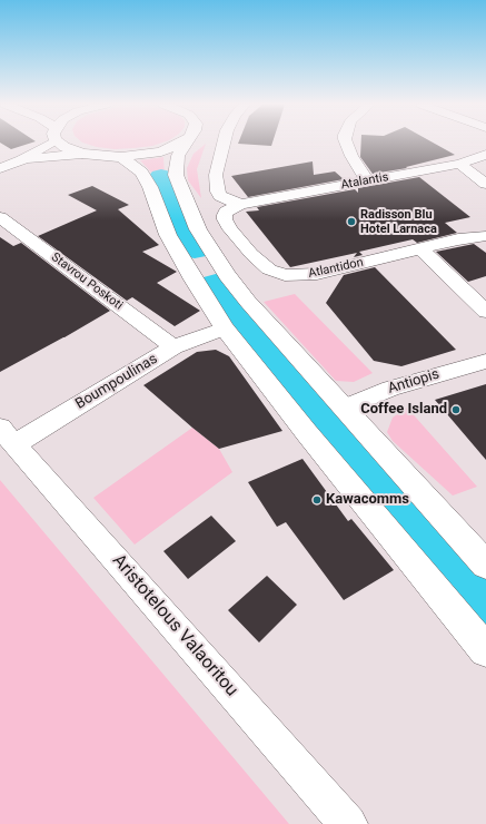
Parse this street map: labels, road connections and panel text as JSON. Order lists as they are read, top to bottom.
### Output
{
  "streets": {
    "street": [
      "Atalantis",
      "Atlantidon",
      "Stavrou Poskoti",
      "Boumpoulinas",
      "Antiopis",
      "Aristotelous Valaoritou"
    ]
  },
  "crossings": [
    ["Atalantis", "Atlantidon"],
    ["Stavrou Poskoti", "Boumpoulinas"],
    ["Boumpoulinas", "Aristotelous Valaoritou"]
  ],
  "places": ["Radisson Blu Hotel Larnaca", "Coffee Island", "Kawacomms"]
}
